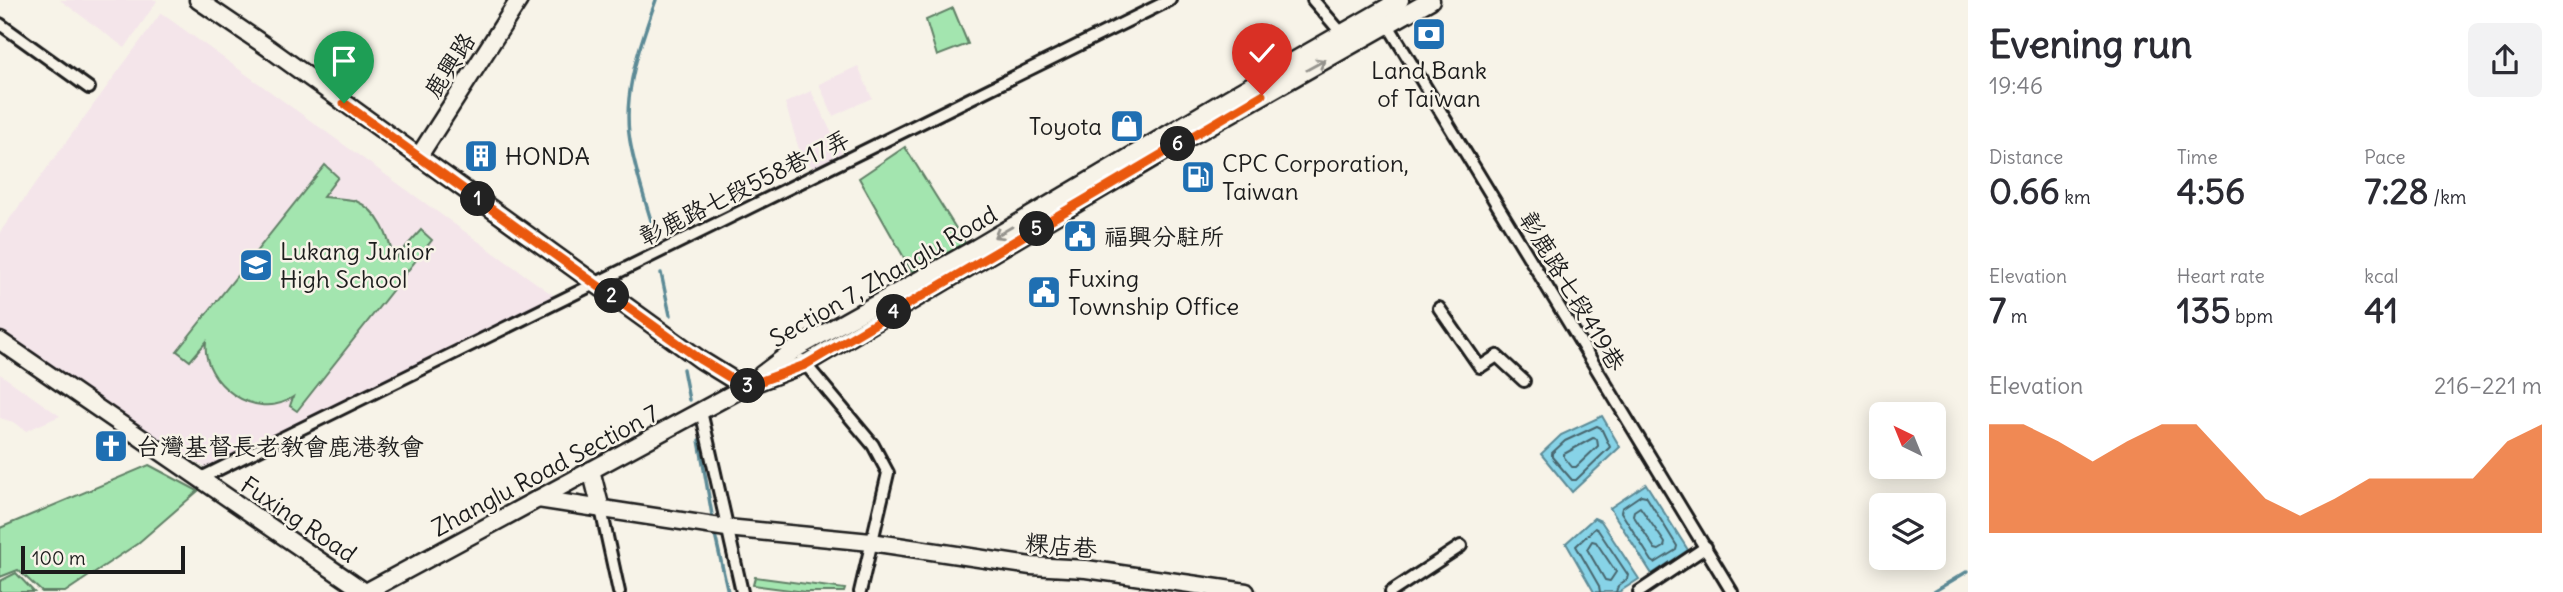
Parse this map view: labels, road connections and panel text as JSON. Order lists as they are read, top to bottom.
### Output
{
  "streets": {
    "main road": [
      "鹿興路",
      "Section 7, Zhanglu Road",
      "Zhanglu Road Section 7",
      "Fuxing Road",
      "粿店巷"
    ],
    "street": ["彰鹿路七段558巷17弄", "彰鹿路七段419巷"]
  },
  "crossings": [
    ["彰鹿路七段558巷17弄", "Fuxing Road"],
    ["Section 7, Zhanglu Road", "彰鹿路七段419巷"],
    ["Section 7, Zhanglu Road", "Zhanglu Road Section 7"],
    ["Zhanglu Road Section 7", "Fuxing Road"],
    ["Zhanglu Road Section 7", "粿店巷"]
  ],
  "places": {
    "bank": ["Land Bank of Taiwan"],
    "shop": ["Toyota"],
    "building": ["HONDA"],
    "fuel station": ["CPC Corporation, Taiwan"],
    "public building": ["福興分駐所", "Fuxing Township Office"],
    "school or university": ["Lukang Junior High School"],
    "church": ["台灣基督長老教會鹿港教會"]
  },
  "scale_bar": "100 m",
  "north": "top left",
  "page": {
    "heading": ["Evening run", "19:46"],
    "stats": [
      ["Distance", "0.66 km"],
      ["Time", "4:56"],
      ["Pace", "7:28 /km"],
      ["Elevation", "7 m"],
      ["Heart rate", "135 bpm"],
      ["kcal", "41"]
    ],
    "pins": [
      "6",
      "1",
      "5",
      "2",
      "4",
      "3"
    ],
    "chart": ["Elevation", "216–221 m"],
    "scale": "100 m"
  }
}
